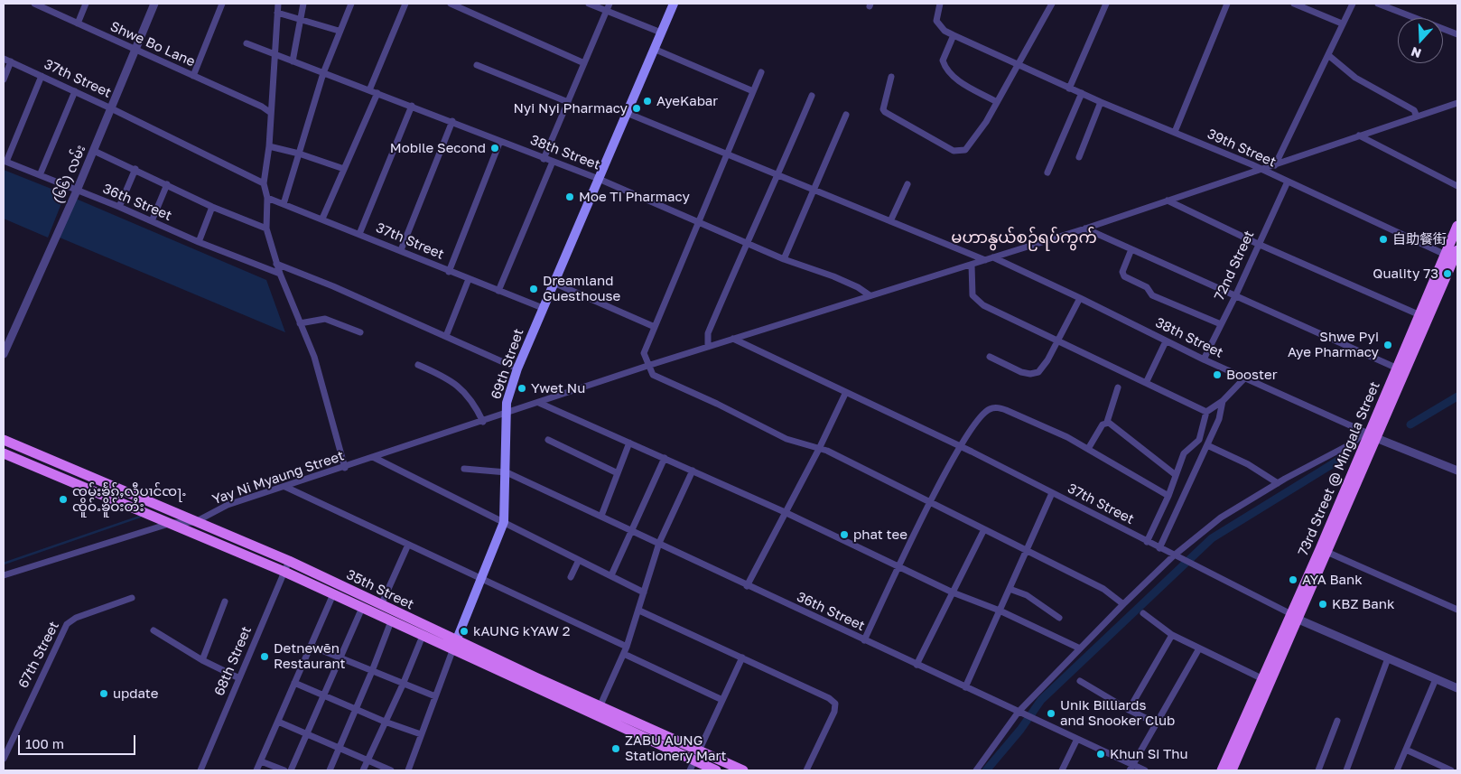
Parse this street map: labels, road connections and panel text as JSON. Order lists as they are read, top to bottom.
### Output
{
  "streets": {
    "main road": ["69th Street", "73rd Street @ Mingala Street", "35th Street"],
    "street": [
      "Shwe Bo Lane",
      "37th Street",
      "39th Street",
      "38th Street",
      "(၆၆) လမ်း",
      "36th Street",
      "72nd Street",
      "Yay Ni Myaung Street",
      "67th Street",
      "68th Street"
    ]
  },
  "crossings": [
    ["Shwe Bo Lane", "(၆၆) လမ်း"],
    ["37th Street", "(၆၆) လမ်း"],
    ["37th Street", "69th Street"],
    ["37th Street", "73rd Street @ Mingala Street"],
    ["37th Street", "Yay Ni Myaung Street"],
    ["39th Street", "72nd Street"],
    ["39th Street", "73rd Street @ Mingala Street"],
    ["39th Street", "Yay Ni Myaung Street"],
    ["38th Street", "72nd Street"],
    ["38th Street", "69th Street"],
    ["38th Street", "73rd Street @ Mingala Street"],
    ["38th Street", "Yay Ni Myaung Street"],
    ["(၆၆) လမ်း", "36th Street"],
    ["36th Street", "69th Street"],
    ["69th Street", "Yay Ni Myaung Street"],
    ["69th Street", "35th Street"],
    ["Yay Ni Myaung Street", "35th Street"],
    ["35th Street", "68th Street"]
  ],
  "districts": ["မဟာနွယ်စဉ်ရပ်ကွက်"],
  "places": [
    "AyeKabar",
    "Nyi Nyi Pharmacy",
    "Mobile Second",
    "Moe Ti Pharmacy",
    "自助餐街",
    "Quality 73",
    "Dreamland Guesthouse",
    "Shwe Pyi Aye Pharmacy",
    "Booster",
    "Ywet Nu",
    "ၸုမ်းၶႅၵ်ႇလီပၢင်ၸႃႉ ၸိူဝ်ႉၶိူဝ်းတႆး",
    "phat tee",
    "AYA Bank",
    "KBZ Bank",
    "kAUNG kYAW 2",
    "Detnewēn Restaurant",
    "update",
    "Unik Billiards and Snooker Club",
    "ZABU AUNG Stationery Mart",
    "Khun Si Thu"
  ],
  "scale_bar": "100 m",
  "north": "bottom"
}
